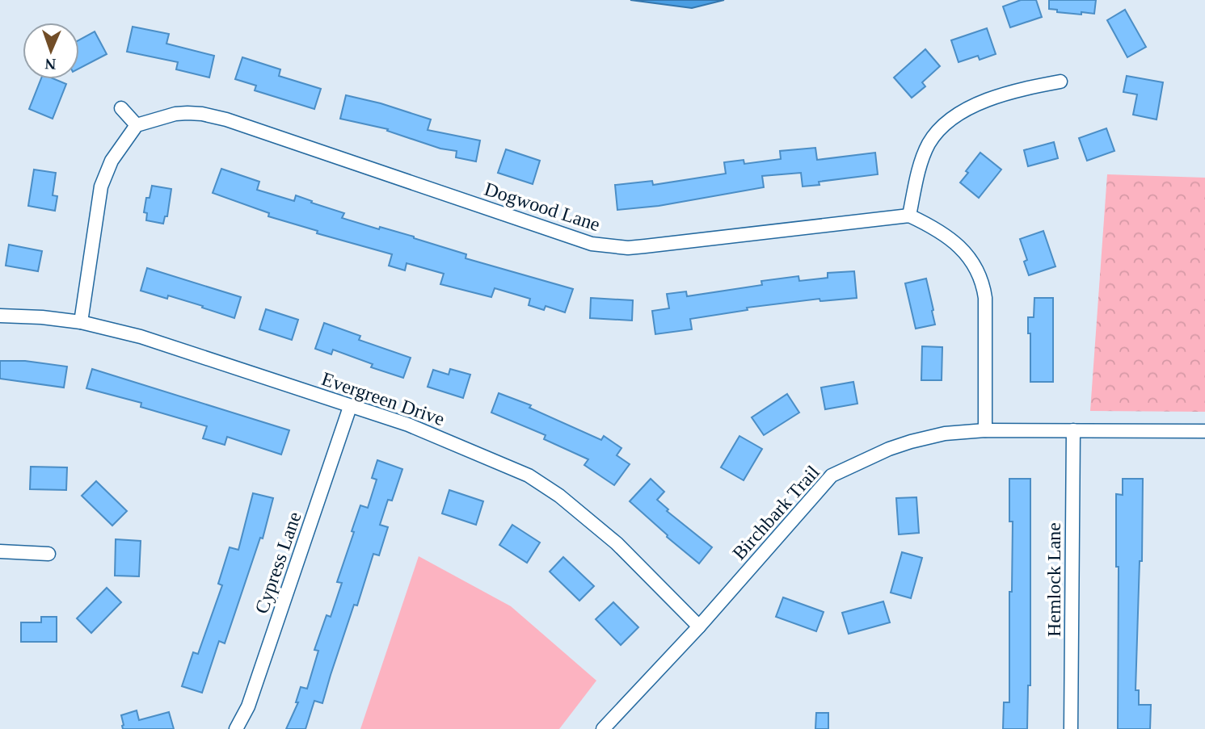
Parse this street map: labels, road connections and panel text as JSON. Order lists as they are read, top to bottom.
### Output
{
  "streets": {
    "street": [
      "Dogwood Lane",
      "Evergreen Drive",
      "Birchbark Trail",
      "Cypress Lane",
      "Hemlock Lane"
    ]
  },
  "crossings": [
    ["Evergreen Drive", "Birchbark Trail"],
    ["Evergreen Drive", "Cypress Lane"],
    ["Birchbark Trail", "Hemlock Lane"]
  ],
  "north": "bottom"
}
